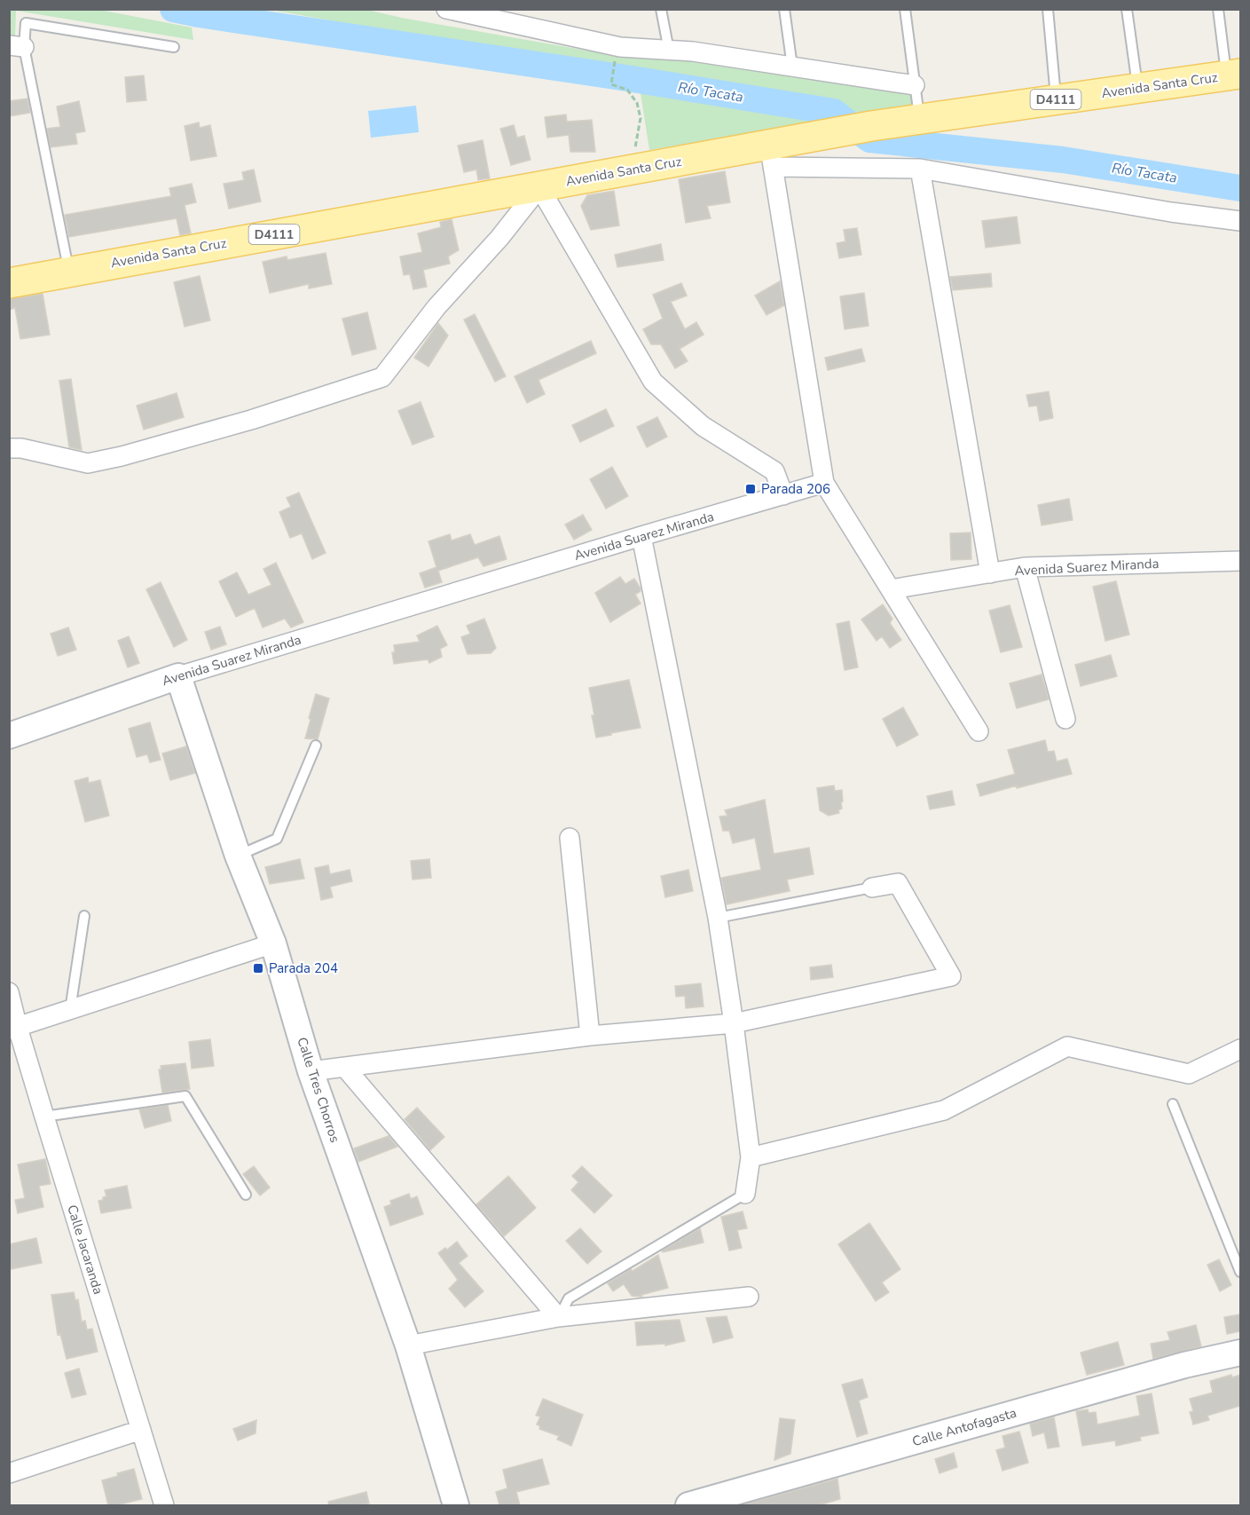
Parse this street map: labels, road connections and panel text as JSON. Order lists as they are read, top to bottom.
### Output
{
  "streets": {
    "main road": [
      "Avenida Santa Cruz",
      "D4111",
      "Avenida Suarez Miranda",
      "Calle Tres Chorros",
      "Calle Antofagasta"
    ],
    "street": ["Calle Jacaranda"]
  },
  "crossings": [
    ["Avenida Suarez Miranda", "Calle Tres Chorros"]
  ],
  "water": ["Río Tacata"],
  "places": {
    "transit": ["Parada 206", "Parada 204"]
  }
}
